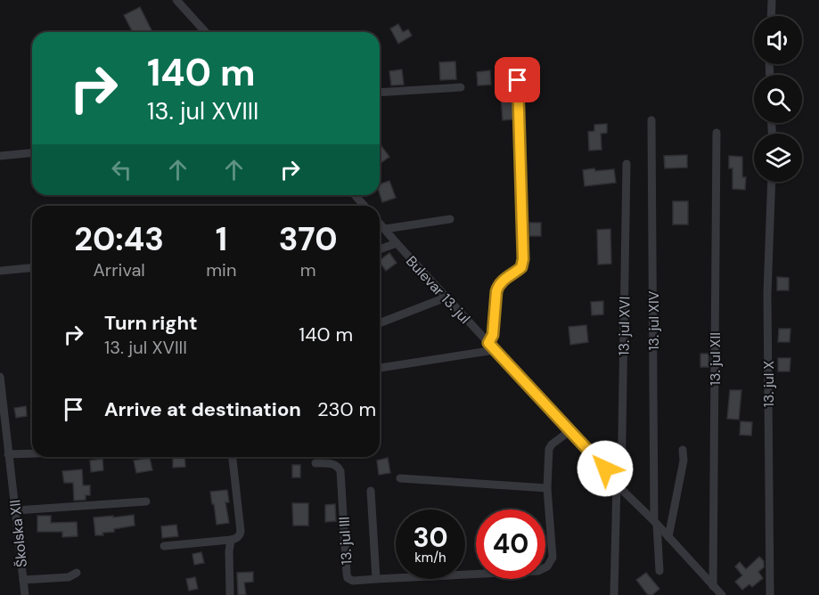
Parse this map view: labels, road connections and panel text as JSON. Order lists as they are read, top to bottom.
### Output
{
  "streets": {
    "street": [
      "Bulevar 13. jul",
      "13. jul XIV",
      "13. jul XVI",
      "13. jul XII",
      "13. jul X",
      "Školska XII",
      "13. jul III"
    ]
  },
  "crossings": [
    ["Bulevar 13. jul", "13. jul XIV"],
    ["Bulevar 13. jul", "13. jul XVI"],
    ["Bulevar 13. jul", "13. jul XII"],
    ["Bulevar 13. jul", "13. jul III"]
  ],
  "page": {
    "turn": ["140 m", "13. jul XVIII"],
    "eta": [
      "20:43",
      "Arrival",
      "1",
      "min",
      "370",
      "m"
    ],
    "list": [
      {
        "name": "Turn right",
        "note": "13. jul XVIII",
        "value": "140 m"
      },
      {
        "name": "Arrive at destination",
        "value": "230 m"
      }
    ],
    "speed": "30 km/h",
    "limit": "40"
  }
}
